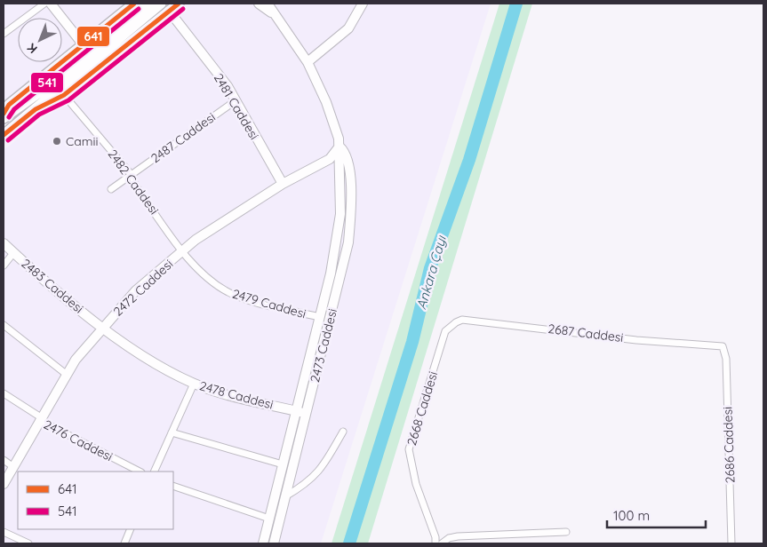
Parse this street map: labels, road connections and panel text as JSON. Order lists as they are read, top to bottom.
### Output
{
  "streets": {
    "street": [
      "2481 Caddesi",
      "2487 Caddesi",
      "2482 Caddesi",
      "2483 Caddesi",
      "2472 Caddesi",
      "2479 Caddesi",
      "2687 Caddesi",
      "2473 Caddesi",
      "2478 Caddesi",
      "2668 Caddesi",
      "2476 Caddesi",
      "2686 Caddesi"
    ]
  },
  "crossings": [
    ["2481 Caddesi", "2487 Caddesi"],
    ["2481 Caddesi", "2472 Caddesi"],
    ["2487 Caddesi", "2482 Caddesi"],
    ["2482 Caddesi", "2472 Caddesi"],
    ["2482 Caddesi", "2479 Caddesi"],
    ["2483 Caddesi", "2472 Caddesi"],
    ["2483 Caddesi", "2478 Caddesi"],
    ["2472 Caddesi", "2479 Caddesi"],
    ["2472 Caddesi", "2473 Caddesi"],
    ["2472 Caddesi", "2478 Caddesi"],
    ["2472 Caddesi", "2476 Caddesi"],
    ["2479 Caddesi", "2473 Caddesi"],
    ["2687 Caddesi", "2668 Caddesi"],
    ["2687 Caddesi", "2686 Caddesi"],
    ["2473 Caddesi", "2478 Caddesi"]
  ],
  "water": ["Ankara Çayı"],
  "places": ["Camii"],
  "lines": ["transit line 641", "transit line 541"],
  "legend": ["641", "541"],
  "scale_bar": "100 m",
  "north": "bottom left"
}
